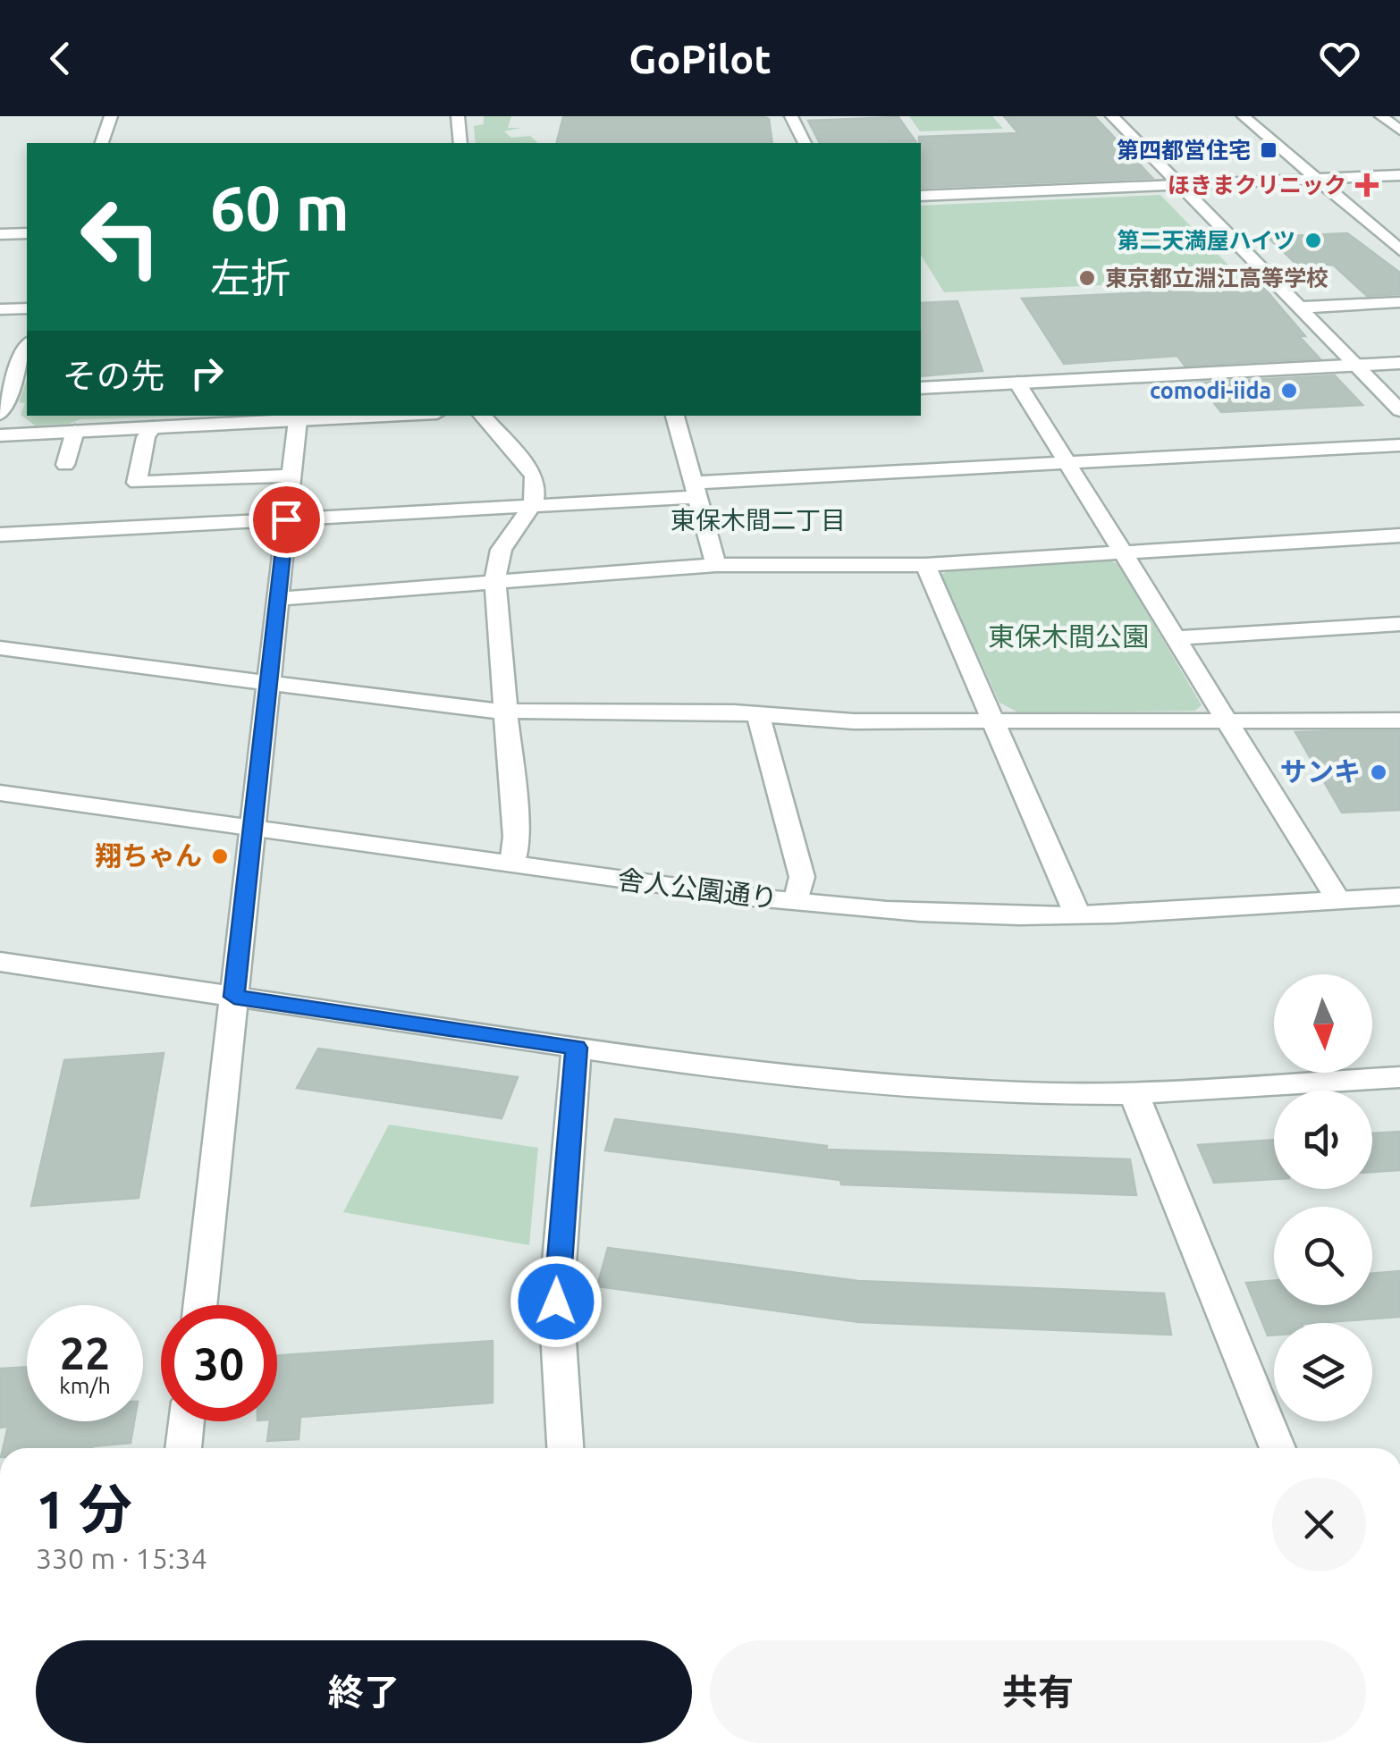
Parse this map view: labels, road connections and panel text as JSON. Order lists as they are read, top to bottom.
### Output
{
  "streets": {
    "street": ["舎人公園通り"]
  },
  "districts": ["東保木間二丁目"],
  "parks": ["東保木間公園"],
  "places": {
    "transit": ["第四都営住宅"],
    "health": ["ほきまクリニック"],
    "other": [
      "第二天満屋ハイツ",
      "東京都立淵江高等学校",
      "comodi-iida",
      "サンキ",
      "翔ちゃん"
    ]
  },
  "north": "bottom",
  "page": {
    "header": "GoPilot",
    "turn": ["60 m", "左折"],
    "then": "その先",
    "speed": "22 km/h",
    "limit": "30",
    "heading": ["1 分", "330 m · 15:34"],
    "buttons": ["終了", "共有"]
  }
}
